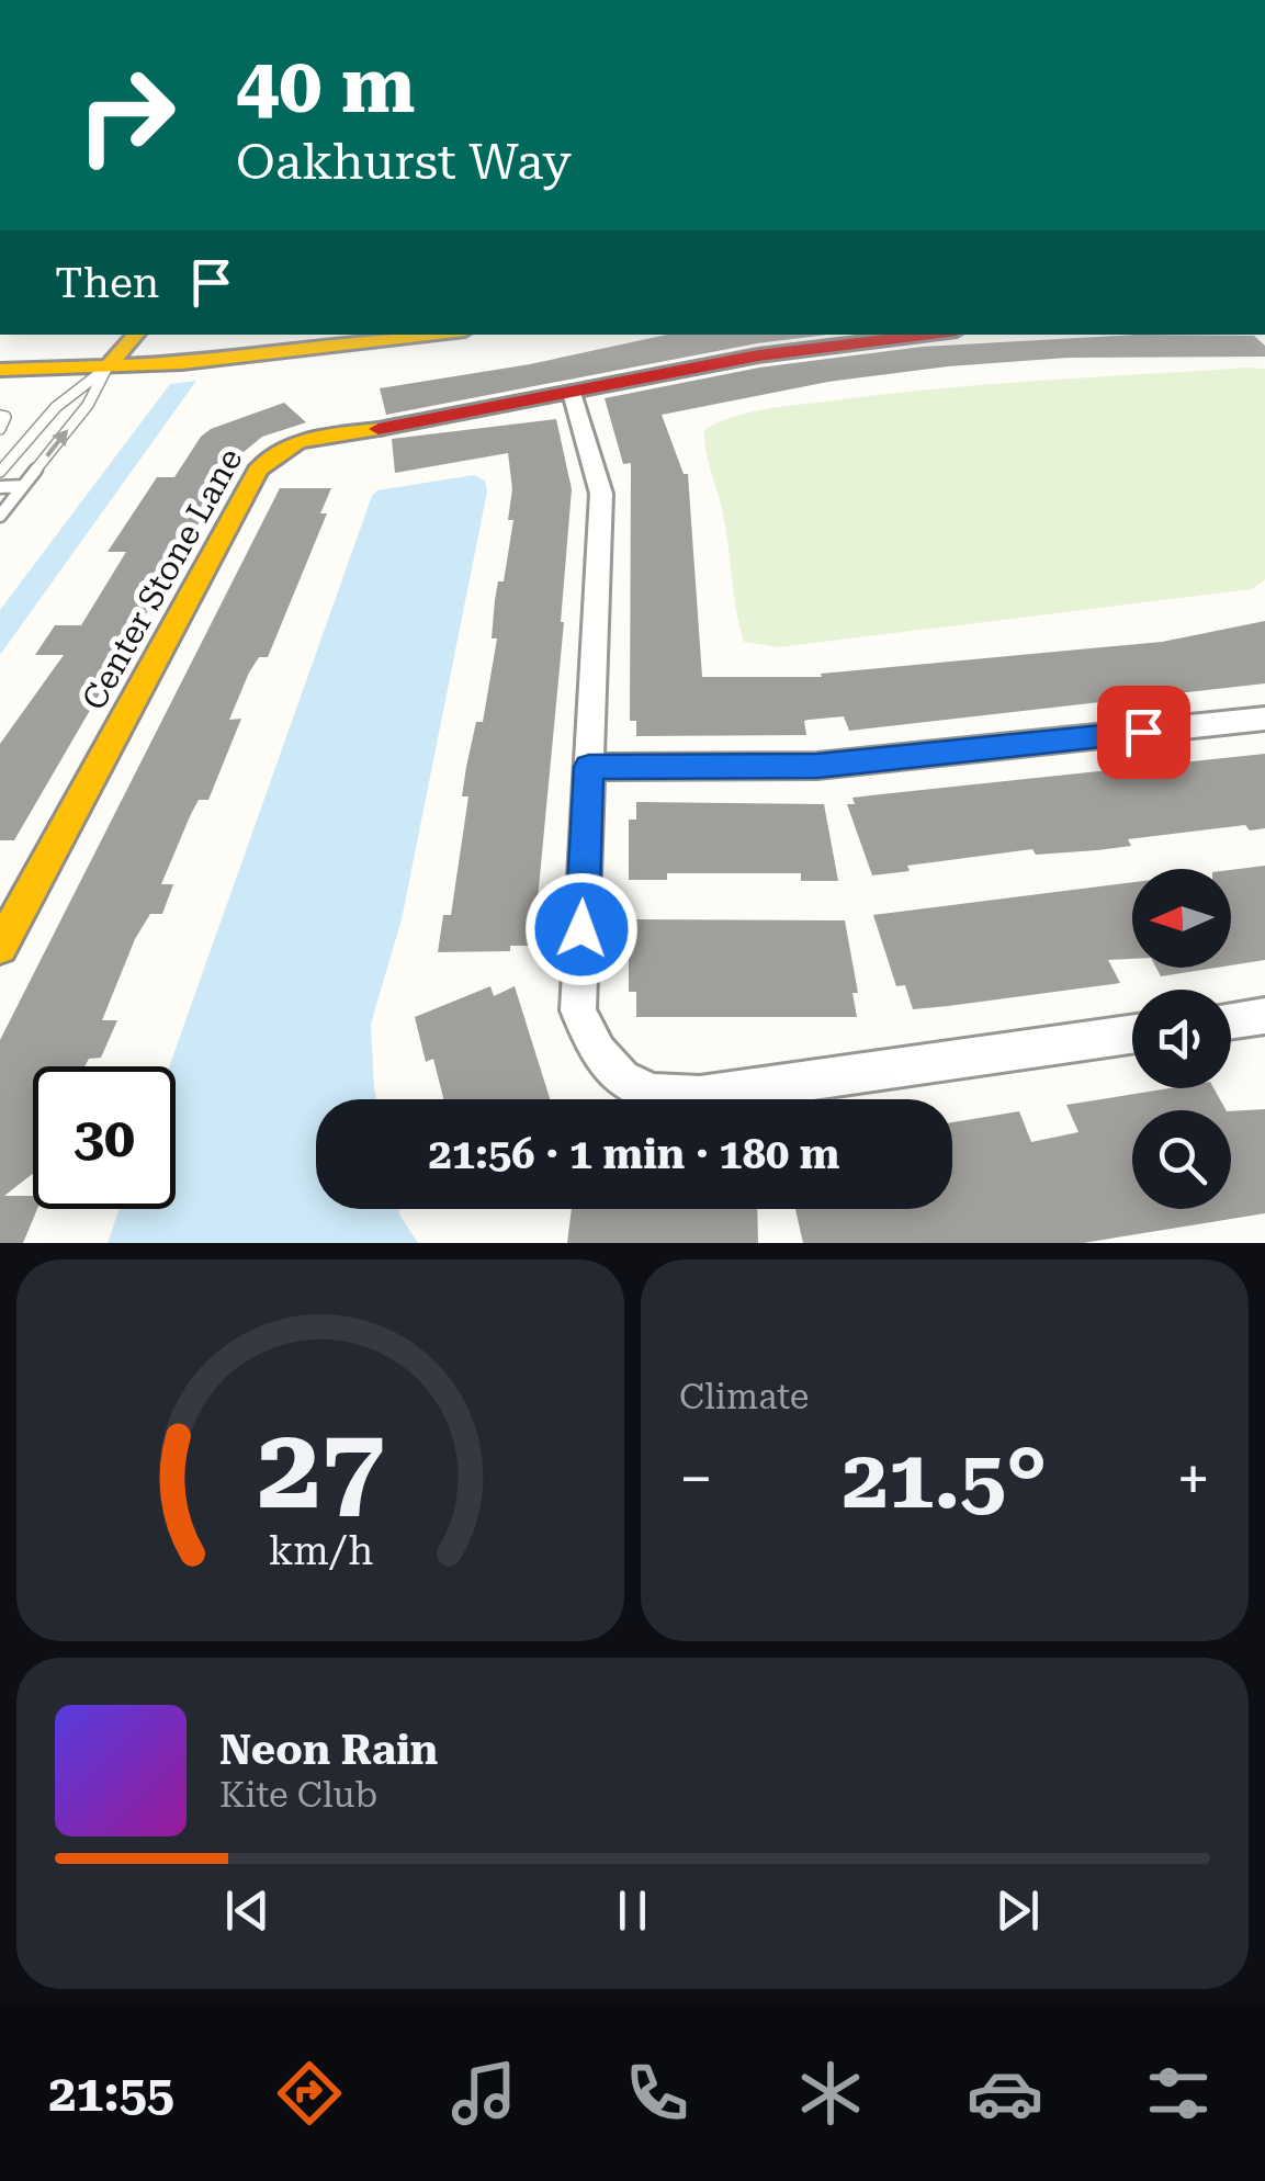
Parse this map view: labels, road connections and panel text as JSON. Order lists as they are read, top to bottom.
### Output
{
  "streets": {
    "street": ["Center Stone Lane"]
  },
  "north": "left",
  "page": {
    "turn": ["40 m", "Oakhurst Way"],
    "then": "Then",
    "limit": "30",
    "trip": "21:56 · 1 min · 180 m",
    "tile": "Climate",
    "heat": ["−", "21.5°", "+"],
    "song": ["Neon Rain", "Kite Club"],
    "tabs": "21:55",
    "gauge": ["27", "km/h"]
  }
}
